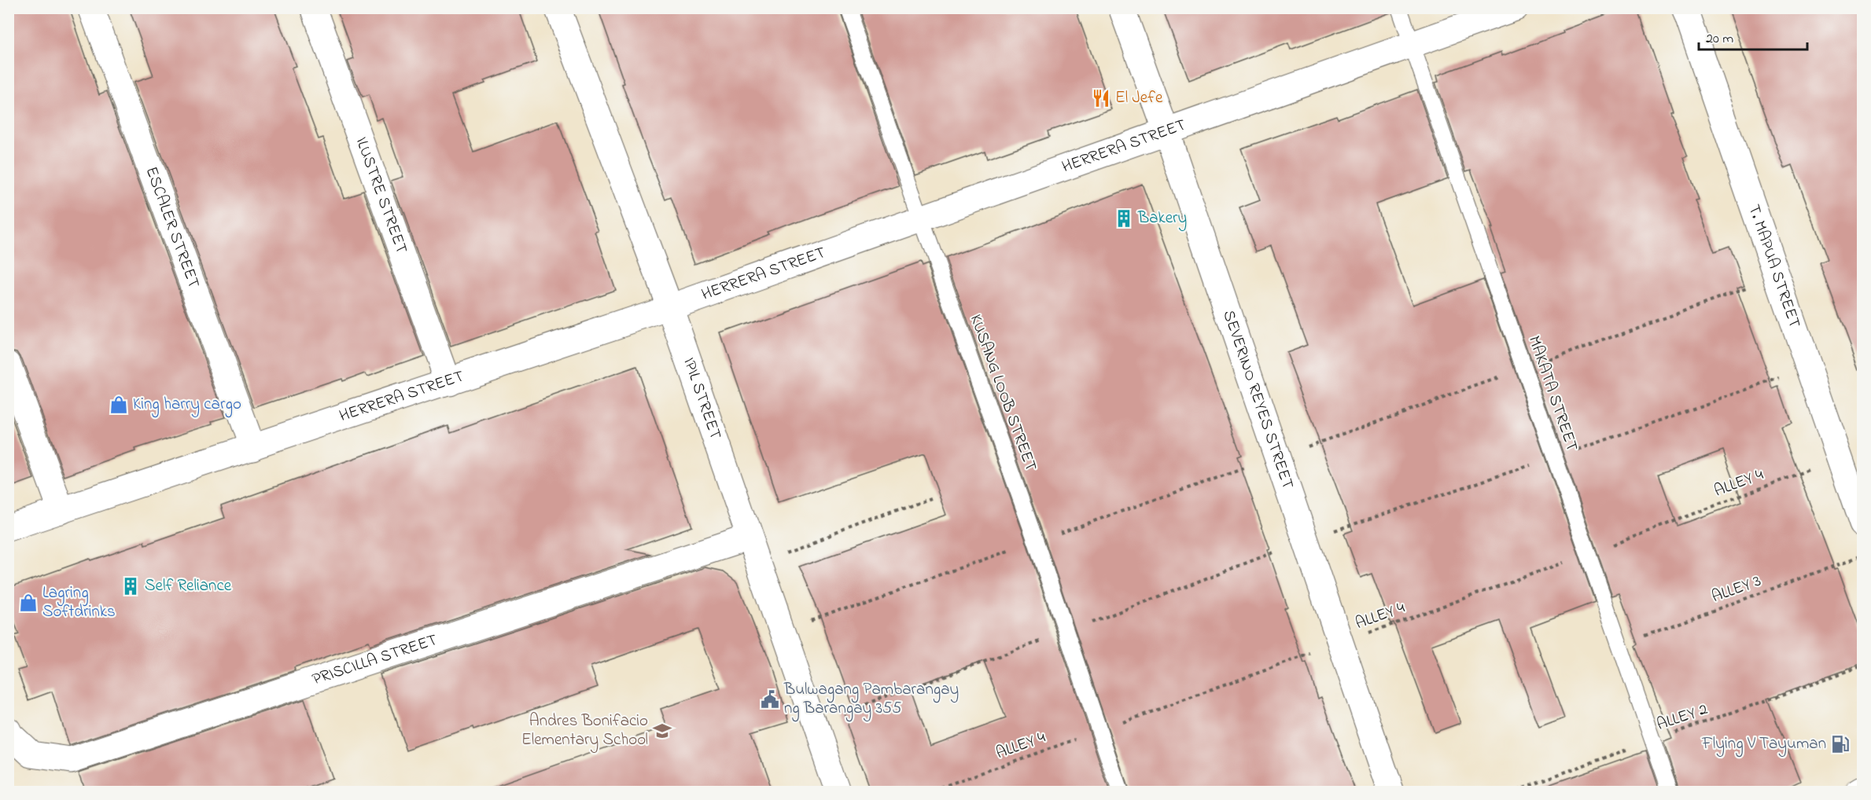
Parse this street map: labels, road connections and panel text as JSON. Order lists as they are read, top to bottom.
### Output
{
  "streets": {
    "street": [
      "HERRERA STREET",
      "ILUSTRE STREET",
      "ESCALER STREET",
      "T. MAPUA STREET",
      "IPIL STREET",
      "SEVERINO REYES STREET",
      "PRISCILLA STREET"
    ],
    "lane": ["KUSANG LOOB STREET", "MAKATA STREET"],
    "path": ["ALLEY 4", "ALLEY 3", "ALLEY 2"]
  },
  "crossings": [
    ["HERRERA STREET", "ILUSTRE STREET"],
    ["HERRERA STREET", "ESCALER STREET"],
    ["HERRERA STREET", "KUSANG LOOB STREET"],
    ["HERRERA STREET", "MAKATA STREET"],
    ["HERRERA STREET", "IPIL STREET"],
    ["HERRERA STREET", "SEVERINO REYES STREET"],
    ["T. MAPUA STREET", "ALLEY 4"],
    ["KUSANG LOOB STREET", "ALLEY 4"],
    ["MAKATA STREET", "ALLEY 4"],
    ["MAKATA STREET", "ALLEY 3"],
    ["MAKATA STREET", "ALLEY 2"],
    ["IPIL STREET", "PRISCILLA STREET"],
    ["SEVERINO REYES STREET", "ALLEY 4"]
  ],
  "places": {
    "restaurant": ["El Jefe"],
    "building": ["Bakery", "Self Reliance"],
    "shop": ["King harry cargo", "Lagring Softdrinks"],
    "public building": ["Bulwagang Pambarangay ng Barangay 355"],
    "school or university": ["Andres Bonifacio Elementary School"],
    "fuel station": ["Flying V Tayuman"]
  },
  "scale_bar": "20 m"
}
